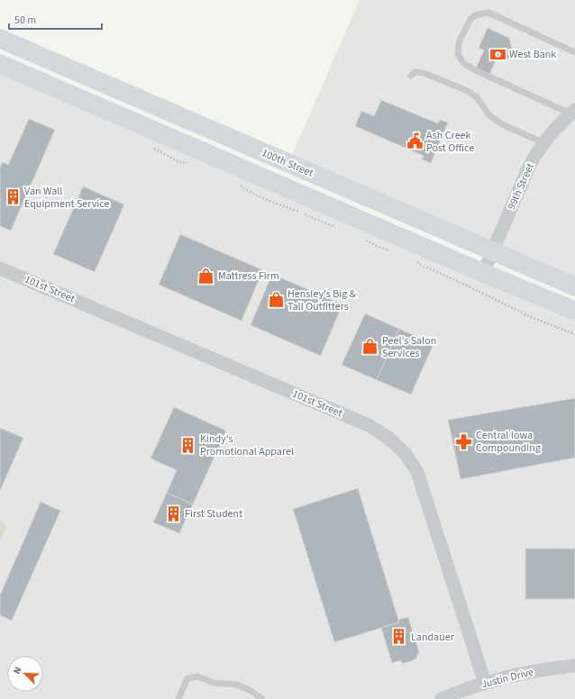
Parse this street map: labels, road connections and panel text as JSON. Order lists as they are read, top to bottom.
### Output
{
  "streets": {
    "main road": ["100th Street"],
    "street": ["99th Street", "101st Street", "Justin Drive"]
  },
  "crossings": [
    ["100th Street", "99th Street"],
    ["101st Street", "Justin Drive"]
  ],
  "places": {
    "bank": ["West Bank"],
    "public building": ["Ash Creek Post Office"],
    "building": [
      "Van Wall Equipment Service",
      "Kindy's Promotional Apparel",
      "First Student",
      "Landauer"
    ],
    "shop": ["Mattress Firm", "Hensley's Big & Tall Outfitters", "Peel's Salon Services"],
    "pharmacy": ["Central Iowa Compounding"]
  },
  "scale_bar": "50 m",
  "north": "top left"
}
